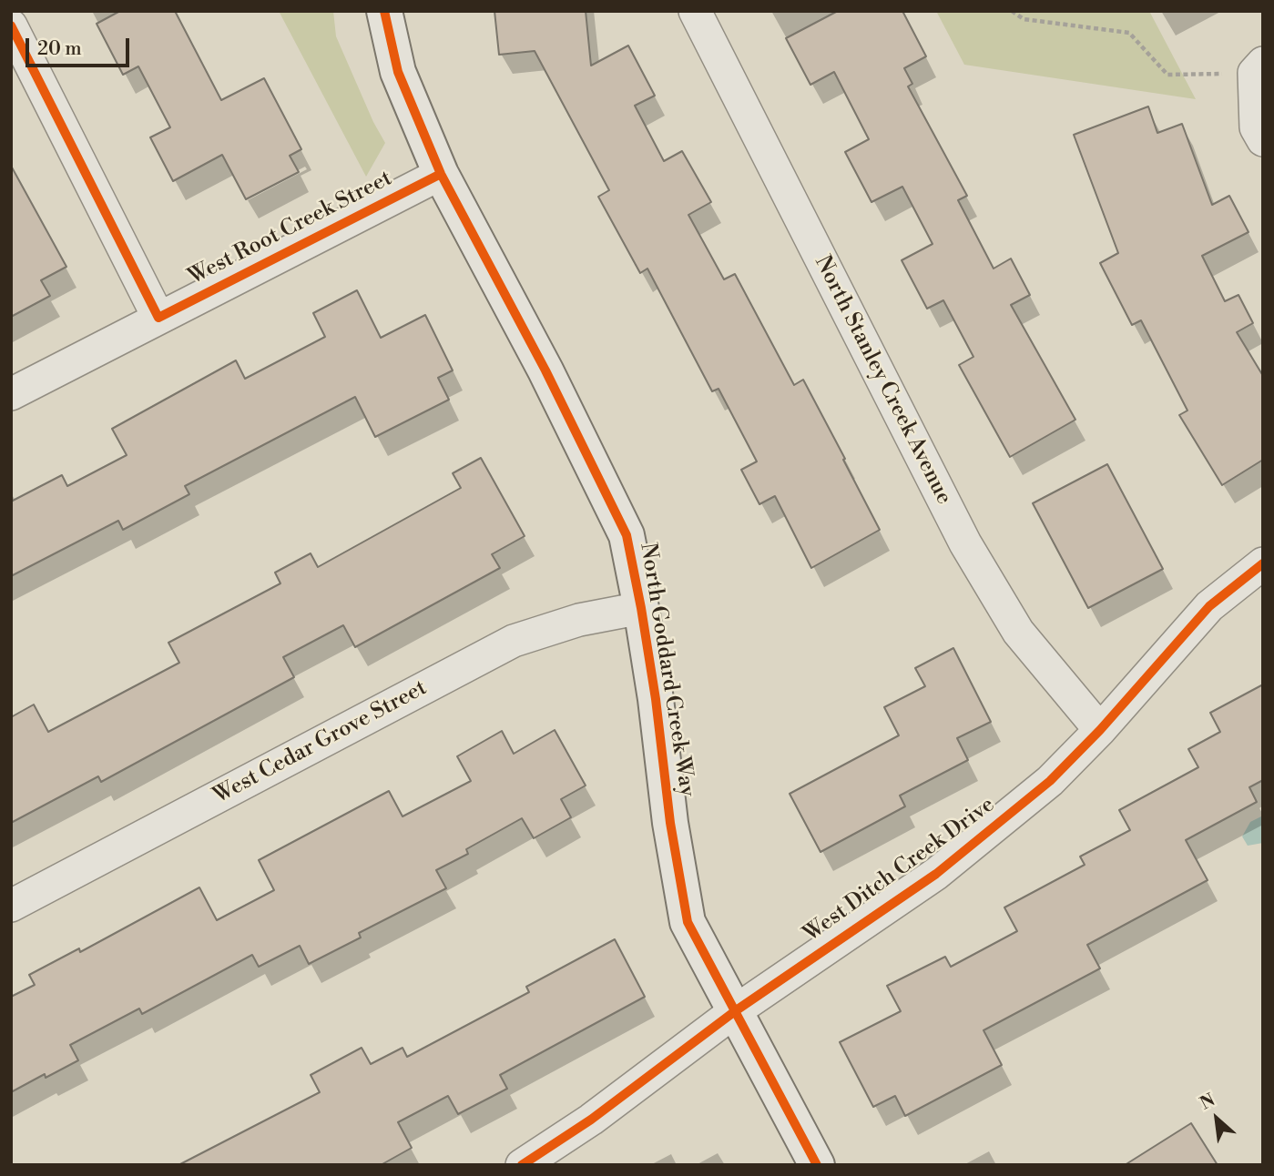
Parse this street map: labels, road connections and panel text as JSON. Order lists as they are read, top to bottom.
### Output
{
  "streets": {
    "street": [
      "West Root Creek Street",
      "North Stanley Creek Avenue",
      "North Goddard Creek Way",
      "West Cedar Grove Street",
      "West Ditch Creek Drive"
    ]
  },
  "crossings": [
    ["West Root Creek Street", "North Goddard Creek Way"],
    ["North Stanley Creek Avenue", "West Ditch Creek Drive"],
    ["North Goddard Creek Way", "West Cedar Grove Street"],
    ["North Goddard Creek Way", "West Ditch Creek Drive"]
  ],
  "scale_bar": "20 m",
  "north": "top left"
}
